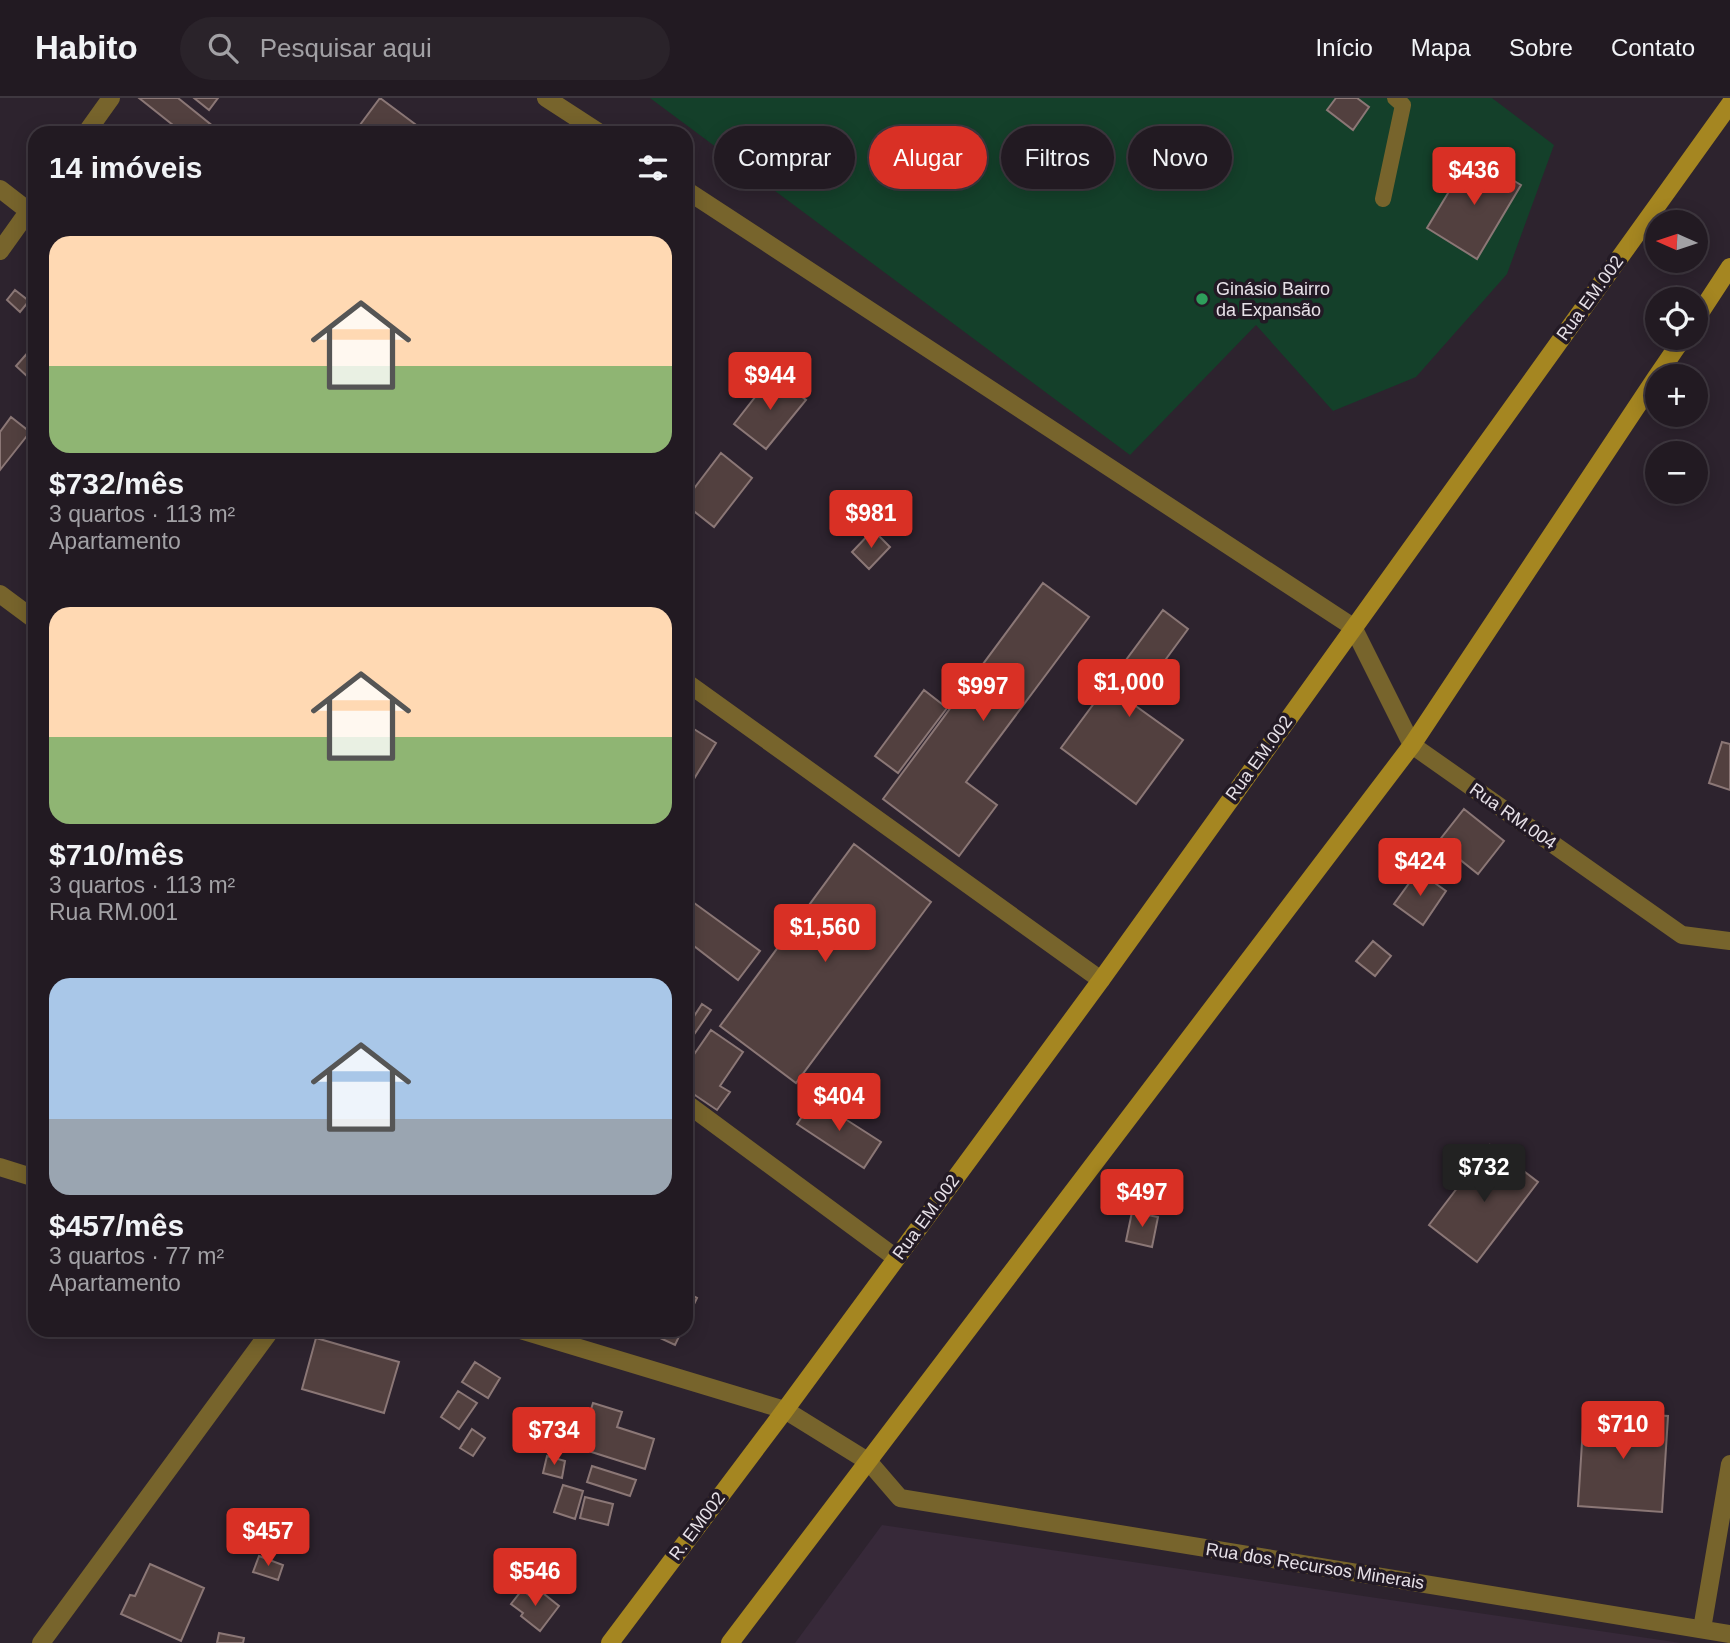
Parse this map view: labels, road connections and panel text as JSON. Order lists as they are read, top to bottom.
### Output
{
  "streets": {
    "street": [
      "Rua EM.002",
      "Rua RM.004",
      "R. EM002",
      "Rua dos Recursos Minerais"
    ]
  },
  "crossings": [
    ["Rua EM.002", "Rua RM.004"],
    ["Rua EM.002", "R. EM002"]
  ],
  "places": ["Ginásio Bairro da Expansão"],
  "north": "left",
  "page": {
    "header": "Habito",
    "search": "Pesquisar aqui",
    "nav": [
      "Início",
      "Mapa",
      "Sobre",
      "Contato"
    ],
    "chip": [
      "Comprar",
      "Alugar",
      "Filtros",
      "Novo"
    ],
    "heading": "14 imóveis",
    "price": [
      "$436",
      "$944",
      "$981",
      "$1,000",
      "$997",
      "$424",
      "$1,560",
      "$404",
      "$732",
      "$497",
      "$710",
      "$734",
      "$457",
      "$546"
    ],
    "map_buttons": ["+", "−"],
    "list": [
      {
        "name": "$732/mês",
        "note": "3 quartos · 113 m² · Apartamento"
      },
      {
        "name": "$710/mês",
        "note": "3 quartos · 113 m² · Rua RM.001"
      },
      {
        "name": "$457/mês",
        "note": "3 quartos · 77 m² · Apartamento"
      }
    ]
  }
}
